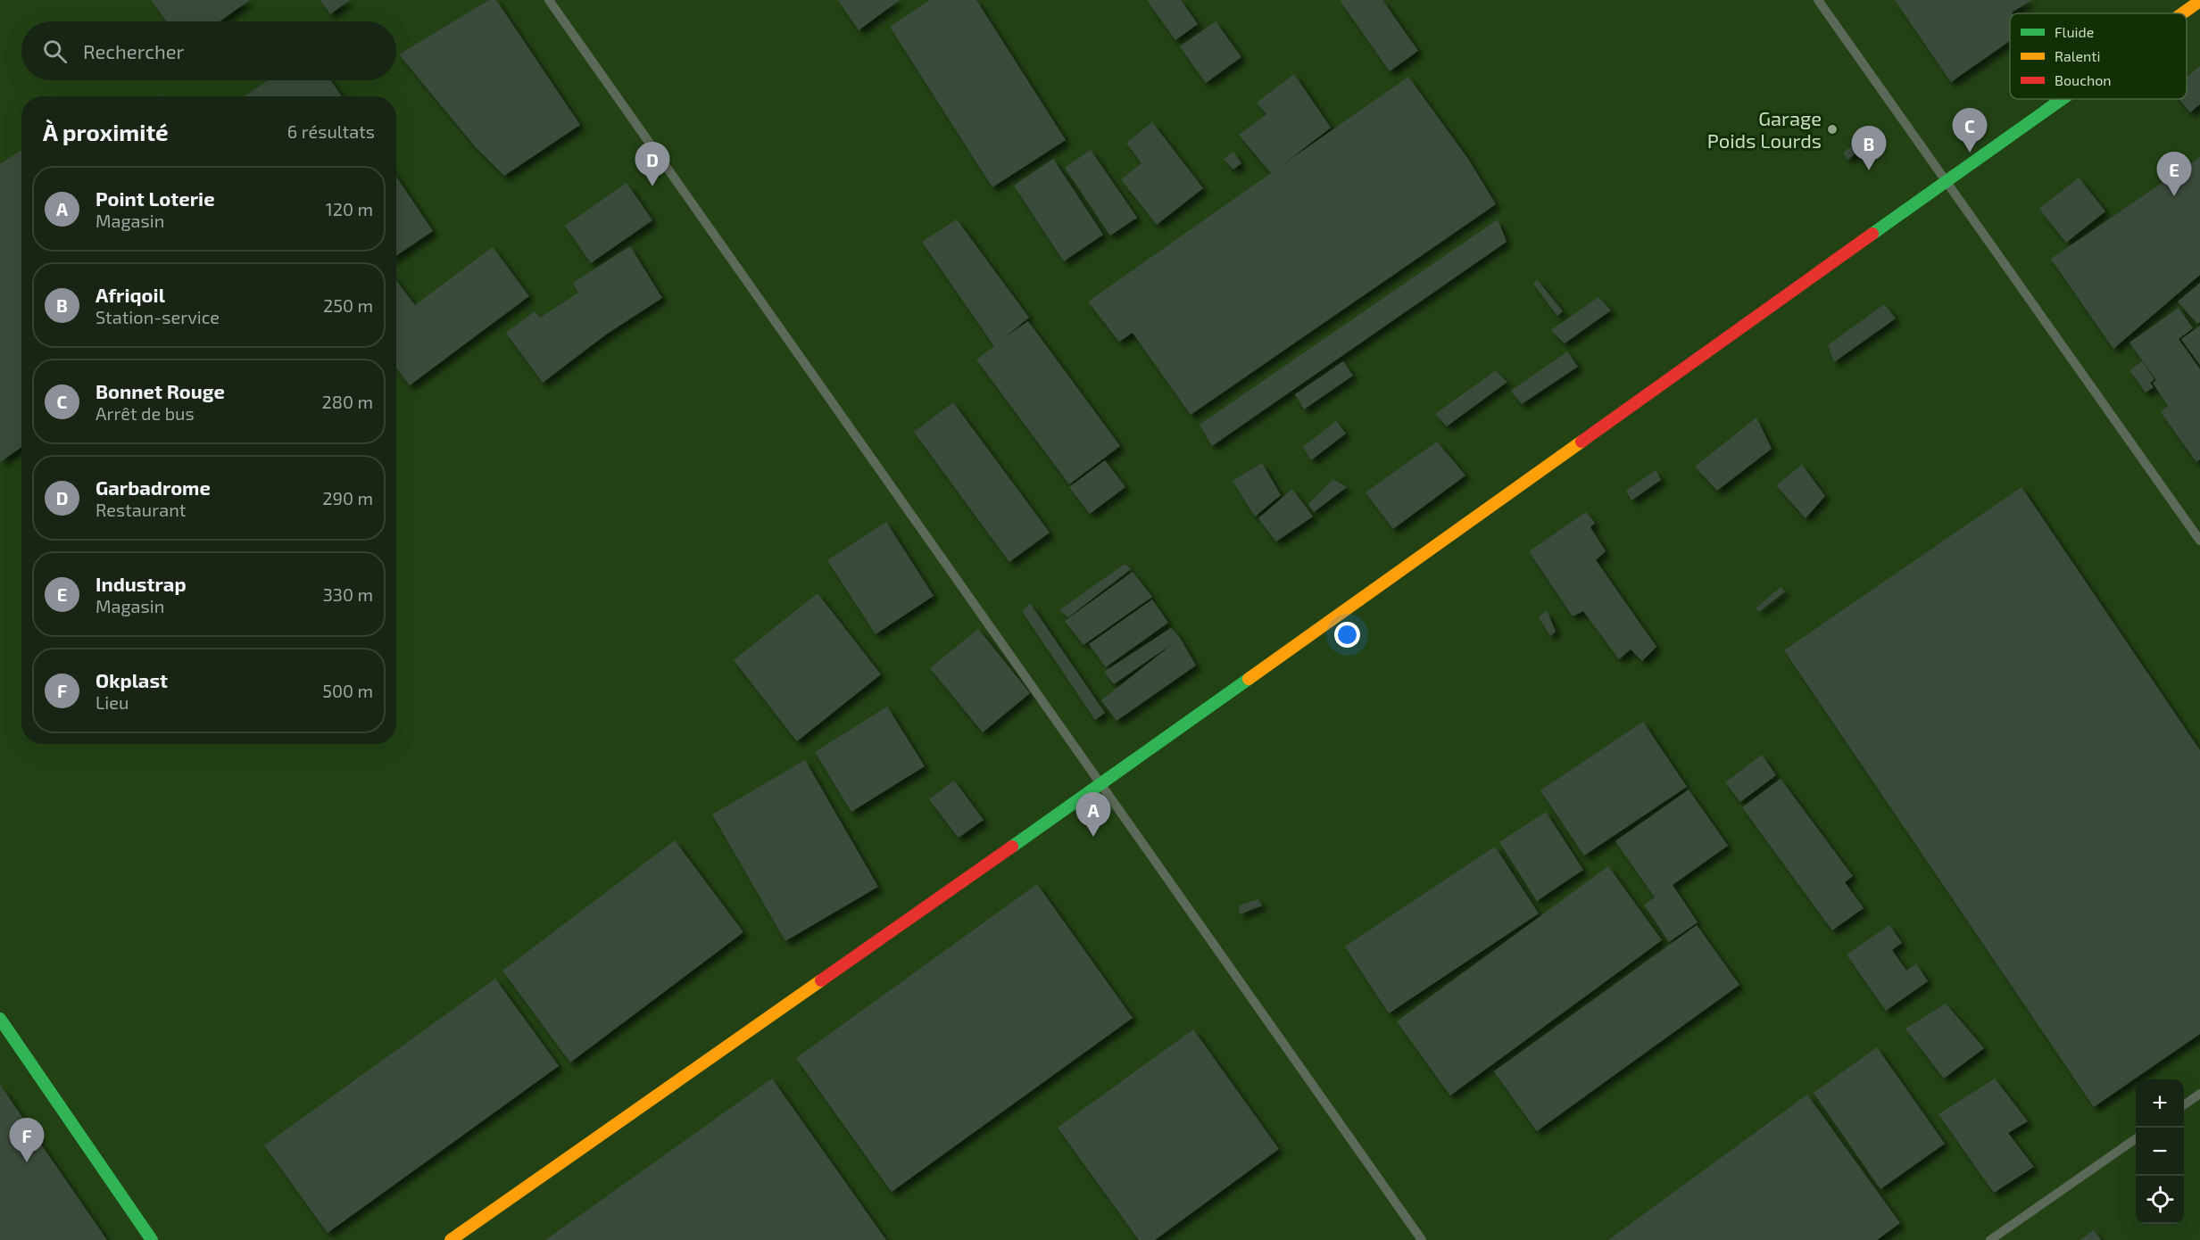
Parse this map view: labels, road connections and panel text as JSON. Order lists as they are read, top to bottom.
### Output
{
  "places": ["Garage Poids Lourds"],
  "legend": ["Fluide", "Ralenti", "Bouchon"],
  "page": {
    "search": "Rechercher",
    "heading": ["À proximité", "6 résultats"],
    "pins": [
      "C",
      "B",
      "D",
      "E",
      "A",
      "F"
    ],
    "list": [
      {
        "mark": "A",
        "name": "Point Loterie",
        "note": "Magasin",
        "value": "120 m"
      },
      {
        "mark": "B",
        "name": "Afriqoil",
        "note": "Station-service",
        "value": "250 m"
      },
      {
        "mark": "C",
        "name": "Bonnet Rouge",
        "note": "Arrêt de bus",
        "value": "280 m"
      },
      {
        "mark": "D",
        "name": "Garbadrome",
        "note": "Restaurant",
        "value": "290 m"
      },
      {
        "mark": "E",
        "name": "Industrap",
        "note": "Magasin",
        "value": "330 m"
      },
      {
        "mark": "F",
        "name": "Okplast",
        "note": "Lieu",
        "value": "500 m"
      }
    ],
    "map_buttons": ["+", "−"]
  }
}
